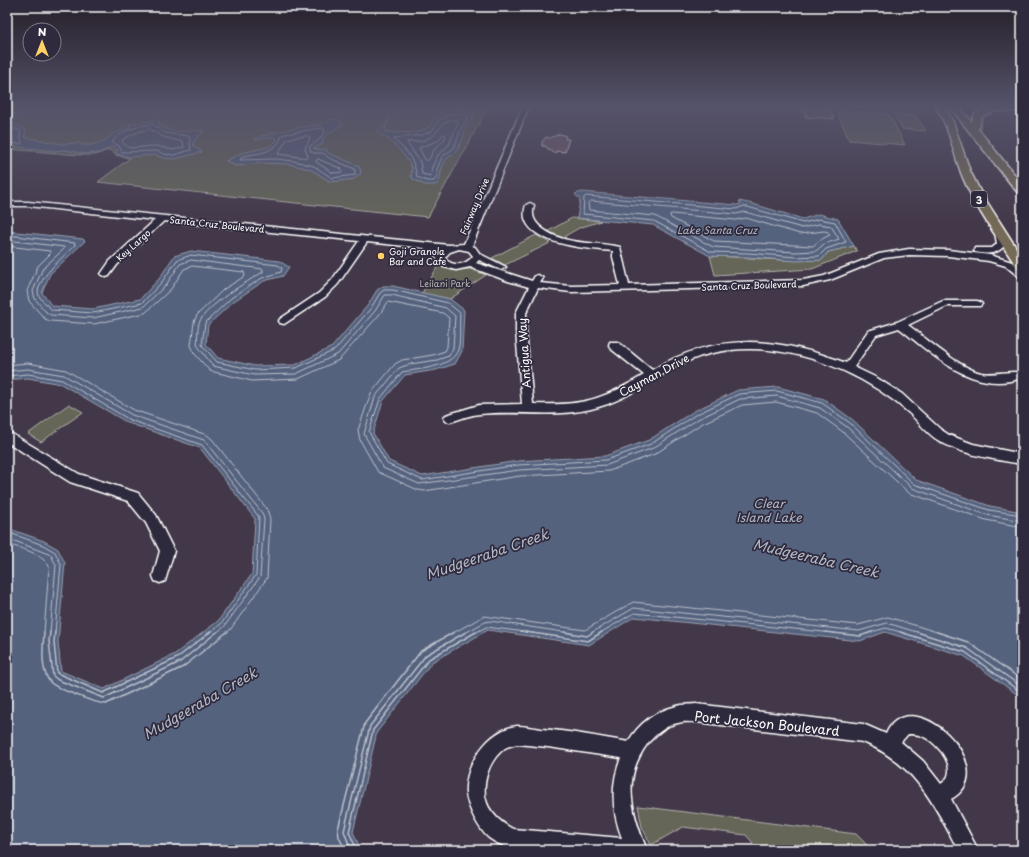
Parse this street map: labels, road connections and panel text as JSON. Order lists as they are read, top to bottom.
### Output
{
  "streets": {
    "main road": ["3"],
    "street": [
      "Fairway Drive",
      "Santa Cruz Boulevard",
      "Key Largo",
      "Antigua Way",
      "Cayman Drive",
      "Port Jackson Boulevard"
    ]
  },
  "crossings": [
    ["3", "Santa Cruz Boulevard"],
    ["Fairway Drive", "Santa Cruz Boulevard"],
    ["Santa Cruz Boulevard", "Key Largo"],
    ["Santa Cruz Boulevard", "Antigua Way"],
    ["Antigua Way", "Cayman Drive"]
  ],
  "water": ["Lake Santa Cruz", "Clear Island Lake", "Mudgeeraba Creek"],
  "parks": ["Leilani Park"],
  "places": ["Goji Granola Bar and Cafe"],
  "north": "top"
}
